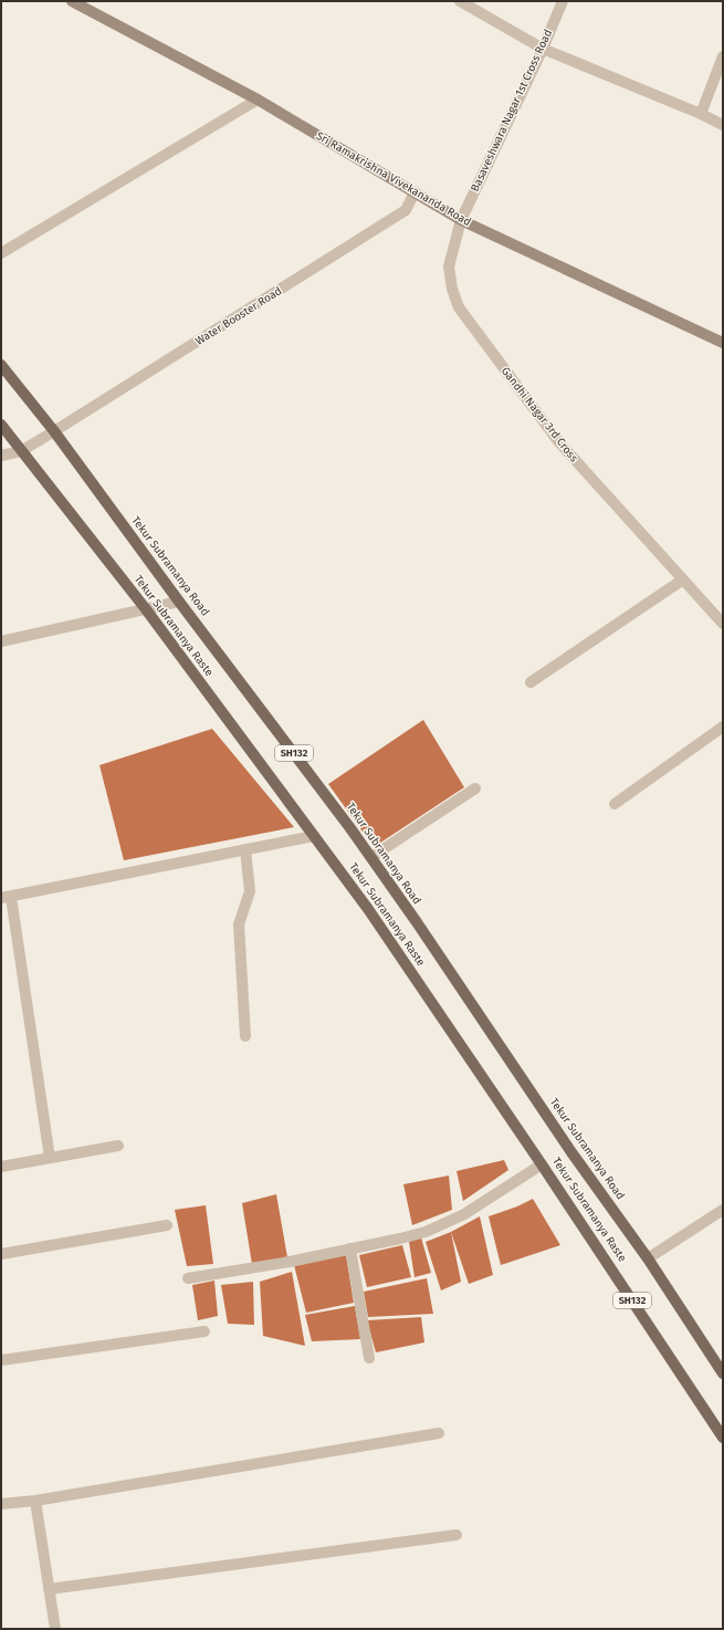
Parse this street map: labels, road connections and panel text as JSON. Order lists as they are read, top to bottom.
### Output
{
  "streets": {
    "main road": [
      "Sri Ramakrishna Vivekananda Road",
      "Tekur Subramanya Road",
      "Tekur Subramanya Raste",
      "SH132"
    ],
    "street": ["Basaveshwara Nagar 1st Cross Road", "Water Booster Road", "Gandhi Nagar 3rd Cross"]
  },
  "crossings": [
    ["Basaveshwara Nagar 1st Cross Road", "Sri Ramakrishna Vivekananda Road"],
    ["Basaveshwara Nagar 1st Cross Road", "Gandhi Nagar 3rd Cross"],
    ["Sri Ramakrishna Vivekananda Road", "Water Booster Road"],
    ["Sri Ramakrishna Vivekananda Road", "Gandhi Nagar 3rd Cross"],
    ["Water Booster Road", "Tekur Subramanya Road"],
    ["Water Booster Road", "Tekur Subramanya Raste"]
  ]
}
